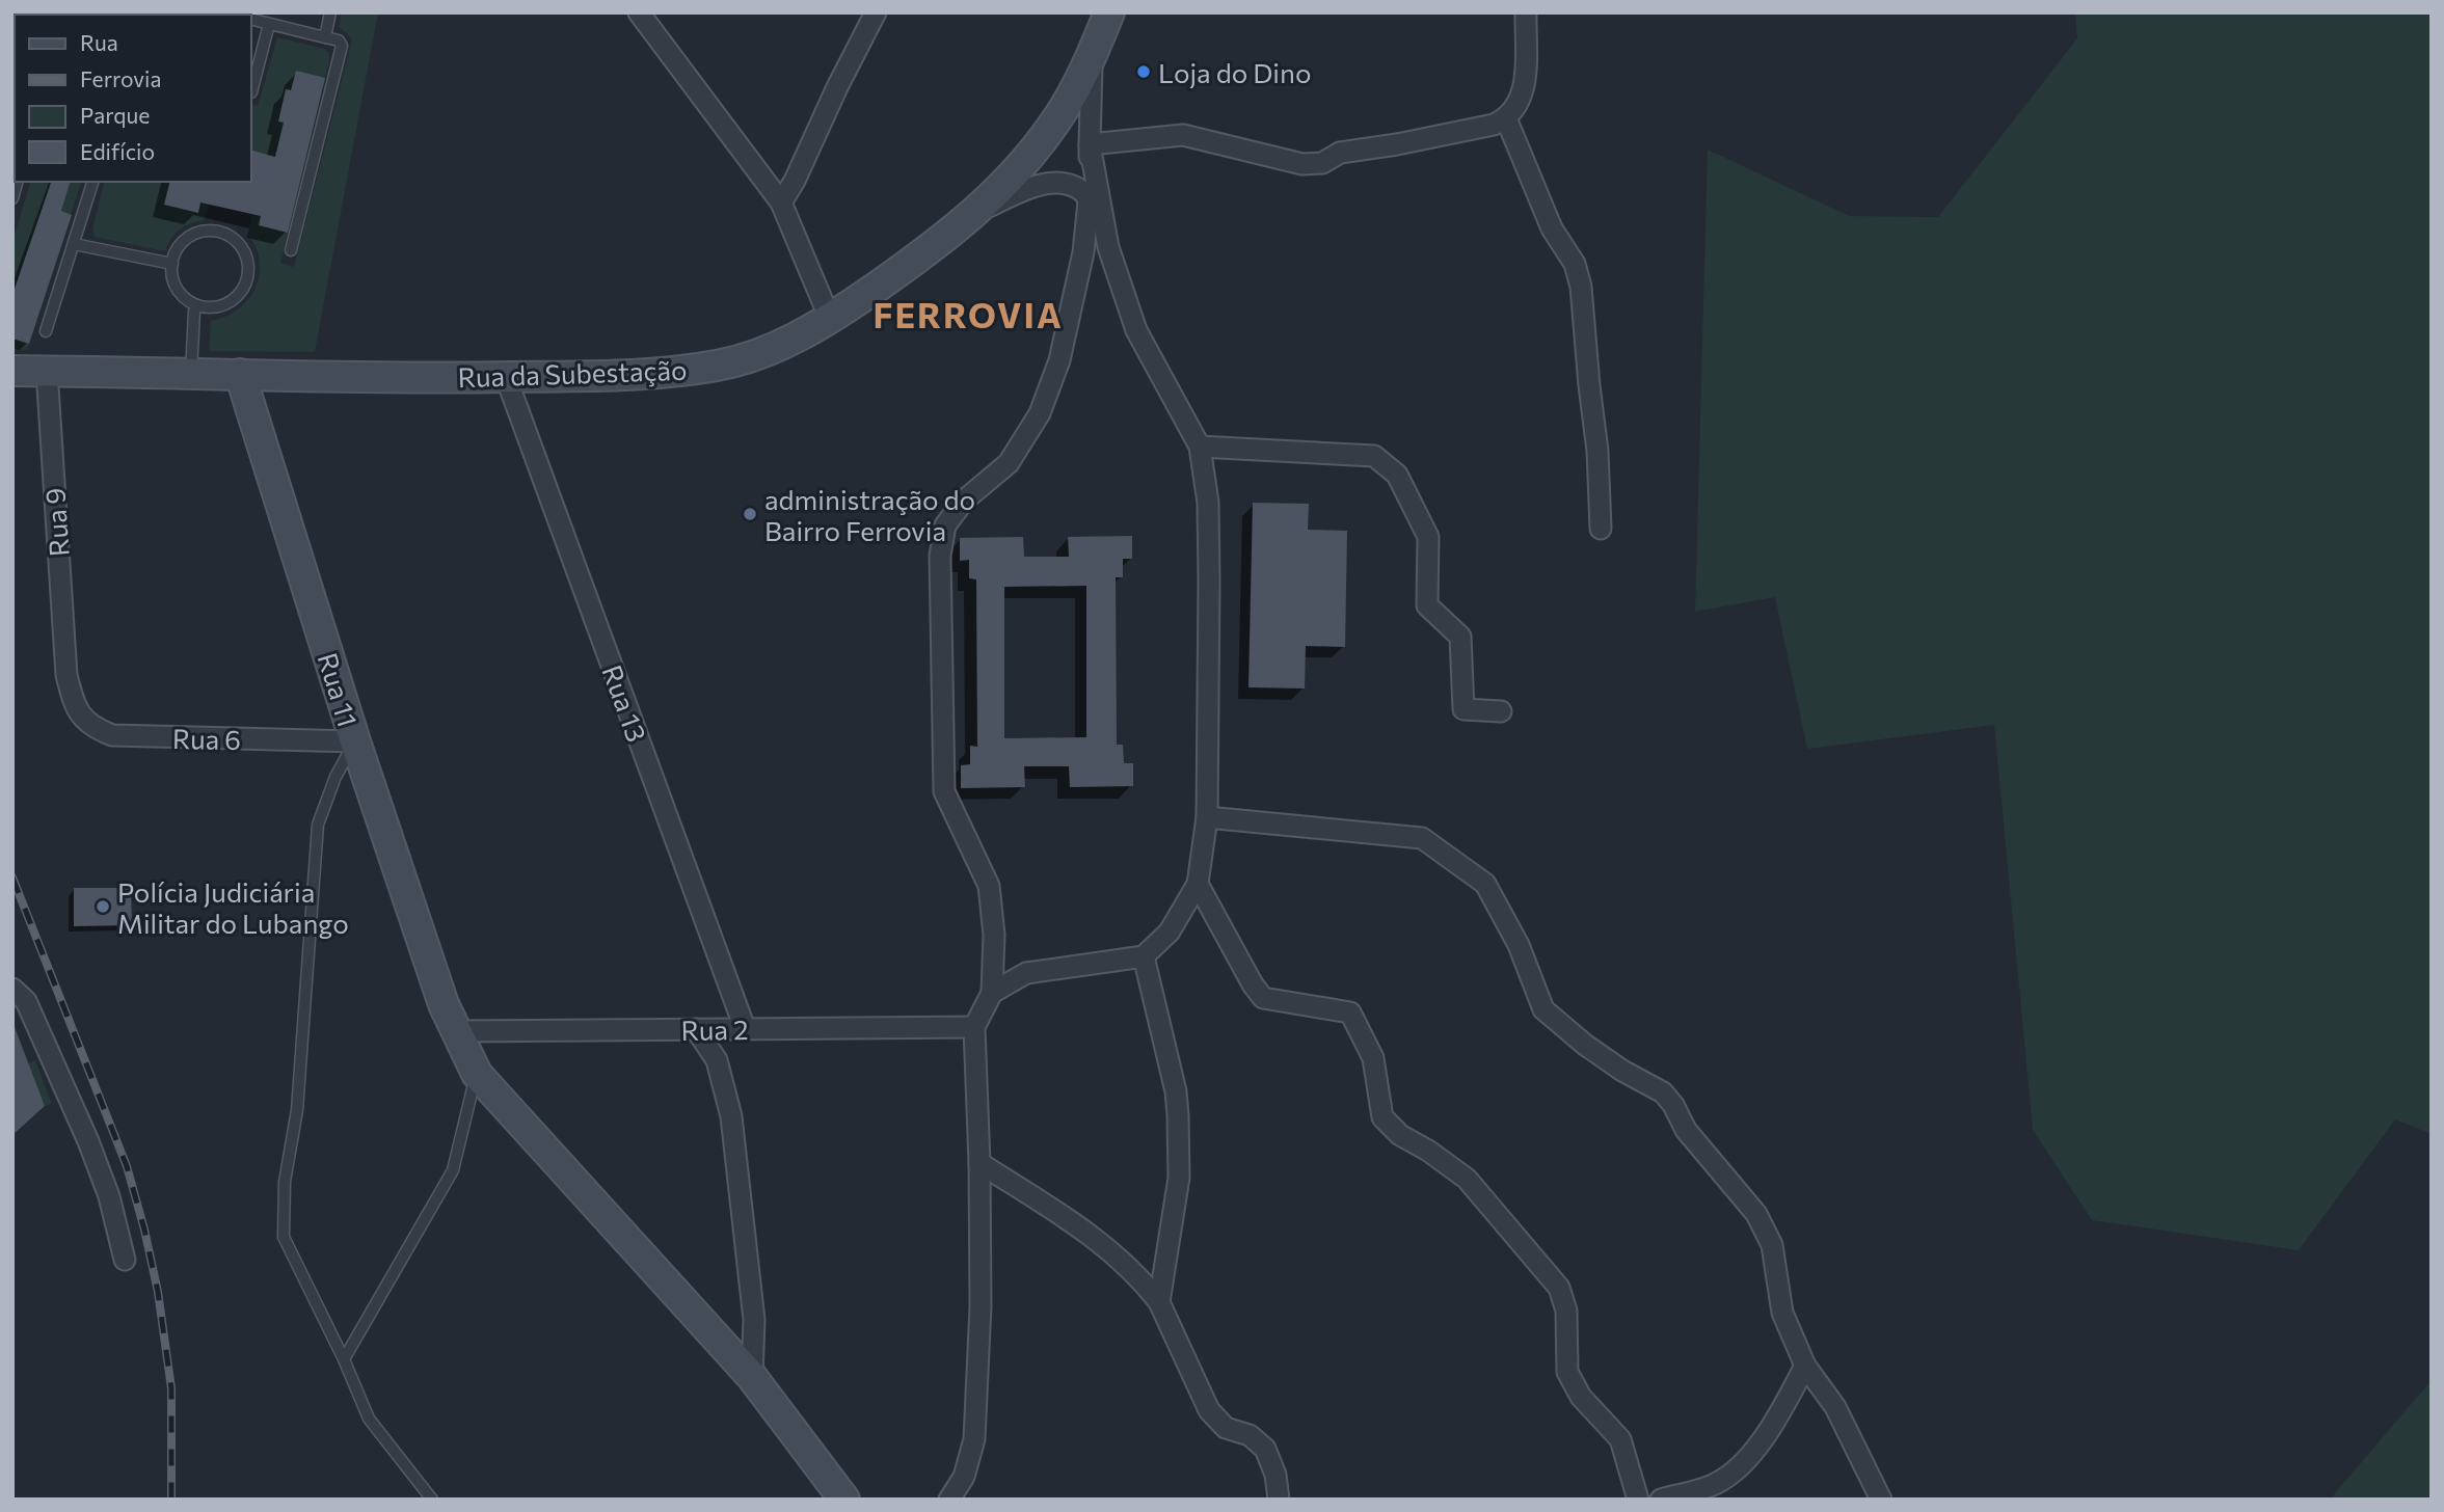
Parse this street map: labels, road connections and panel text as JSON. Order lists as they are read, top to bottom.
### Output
{
  "streets": {
    "street": [
      "Rua da Subestação",
      "Rua 9",
      "Rua 11",
      "Rua 13",
      "Rua 6",
      "Rua 2"
    ]
  },
  "crossings": [
    ["Rua da Subestação", "Rua 9"],
    ["Rua da Subestação", "Rua 11"],
    ["Rua da Subestação", "Rua 13"],
    ["Rua 9", "Rua 6"],
    ["Rua 11", "Rua 6"],
    ["Rua 11", "Rua 2"],
    ["Rua 13", "Rua 2"]
  ],
  "districts": ["FERROVIA"],
  "places": ["Loja do Dino", "administração do Bairro Ferrovia", "Polícia Judiciária Militar do Lubango"],
  "legend": [
    "Rua",
    "Ferrovia",
    "Parque",
    "Edifício"
  ]
}
